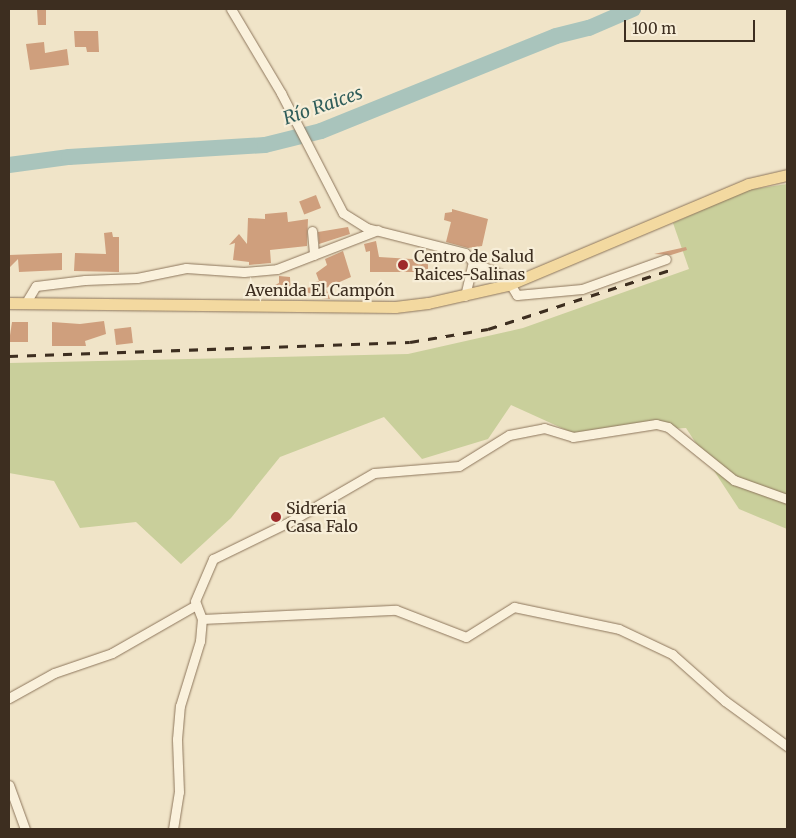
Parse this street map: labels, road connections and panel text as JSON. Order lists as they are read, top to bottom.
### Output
{
  "streets": {
    "main road": ["Avenida El Campón"]
  },
  "water": ["Río Raices"],
  "places": ["Centro de Salud Raices-Salinas", "Sidreria Casa Falo"],
  "scale_bar": "100 m"
}
